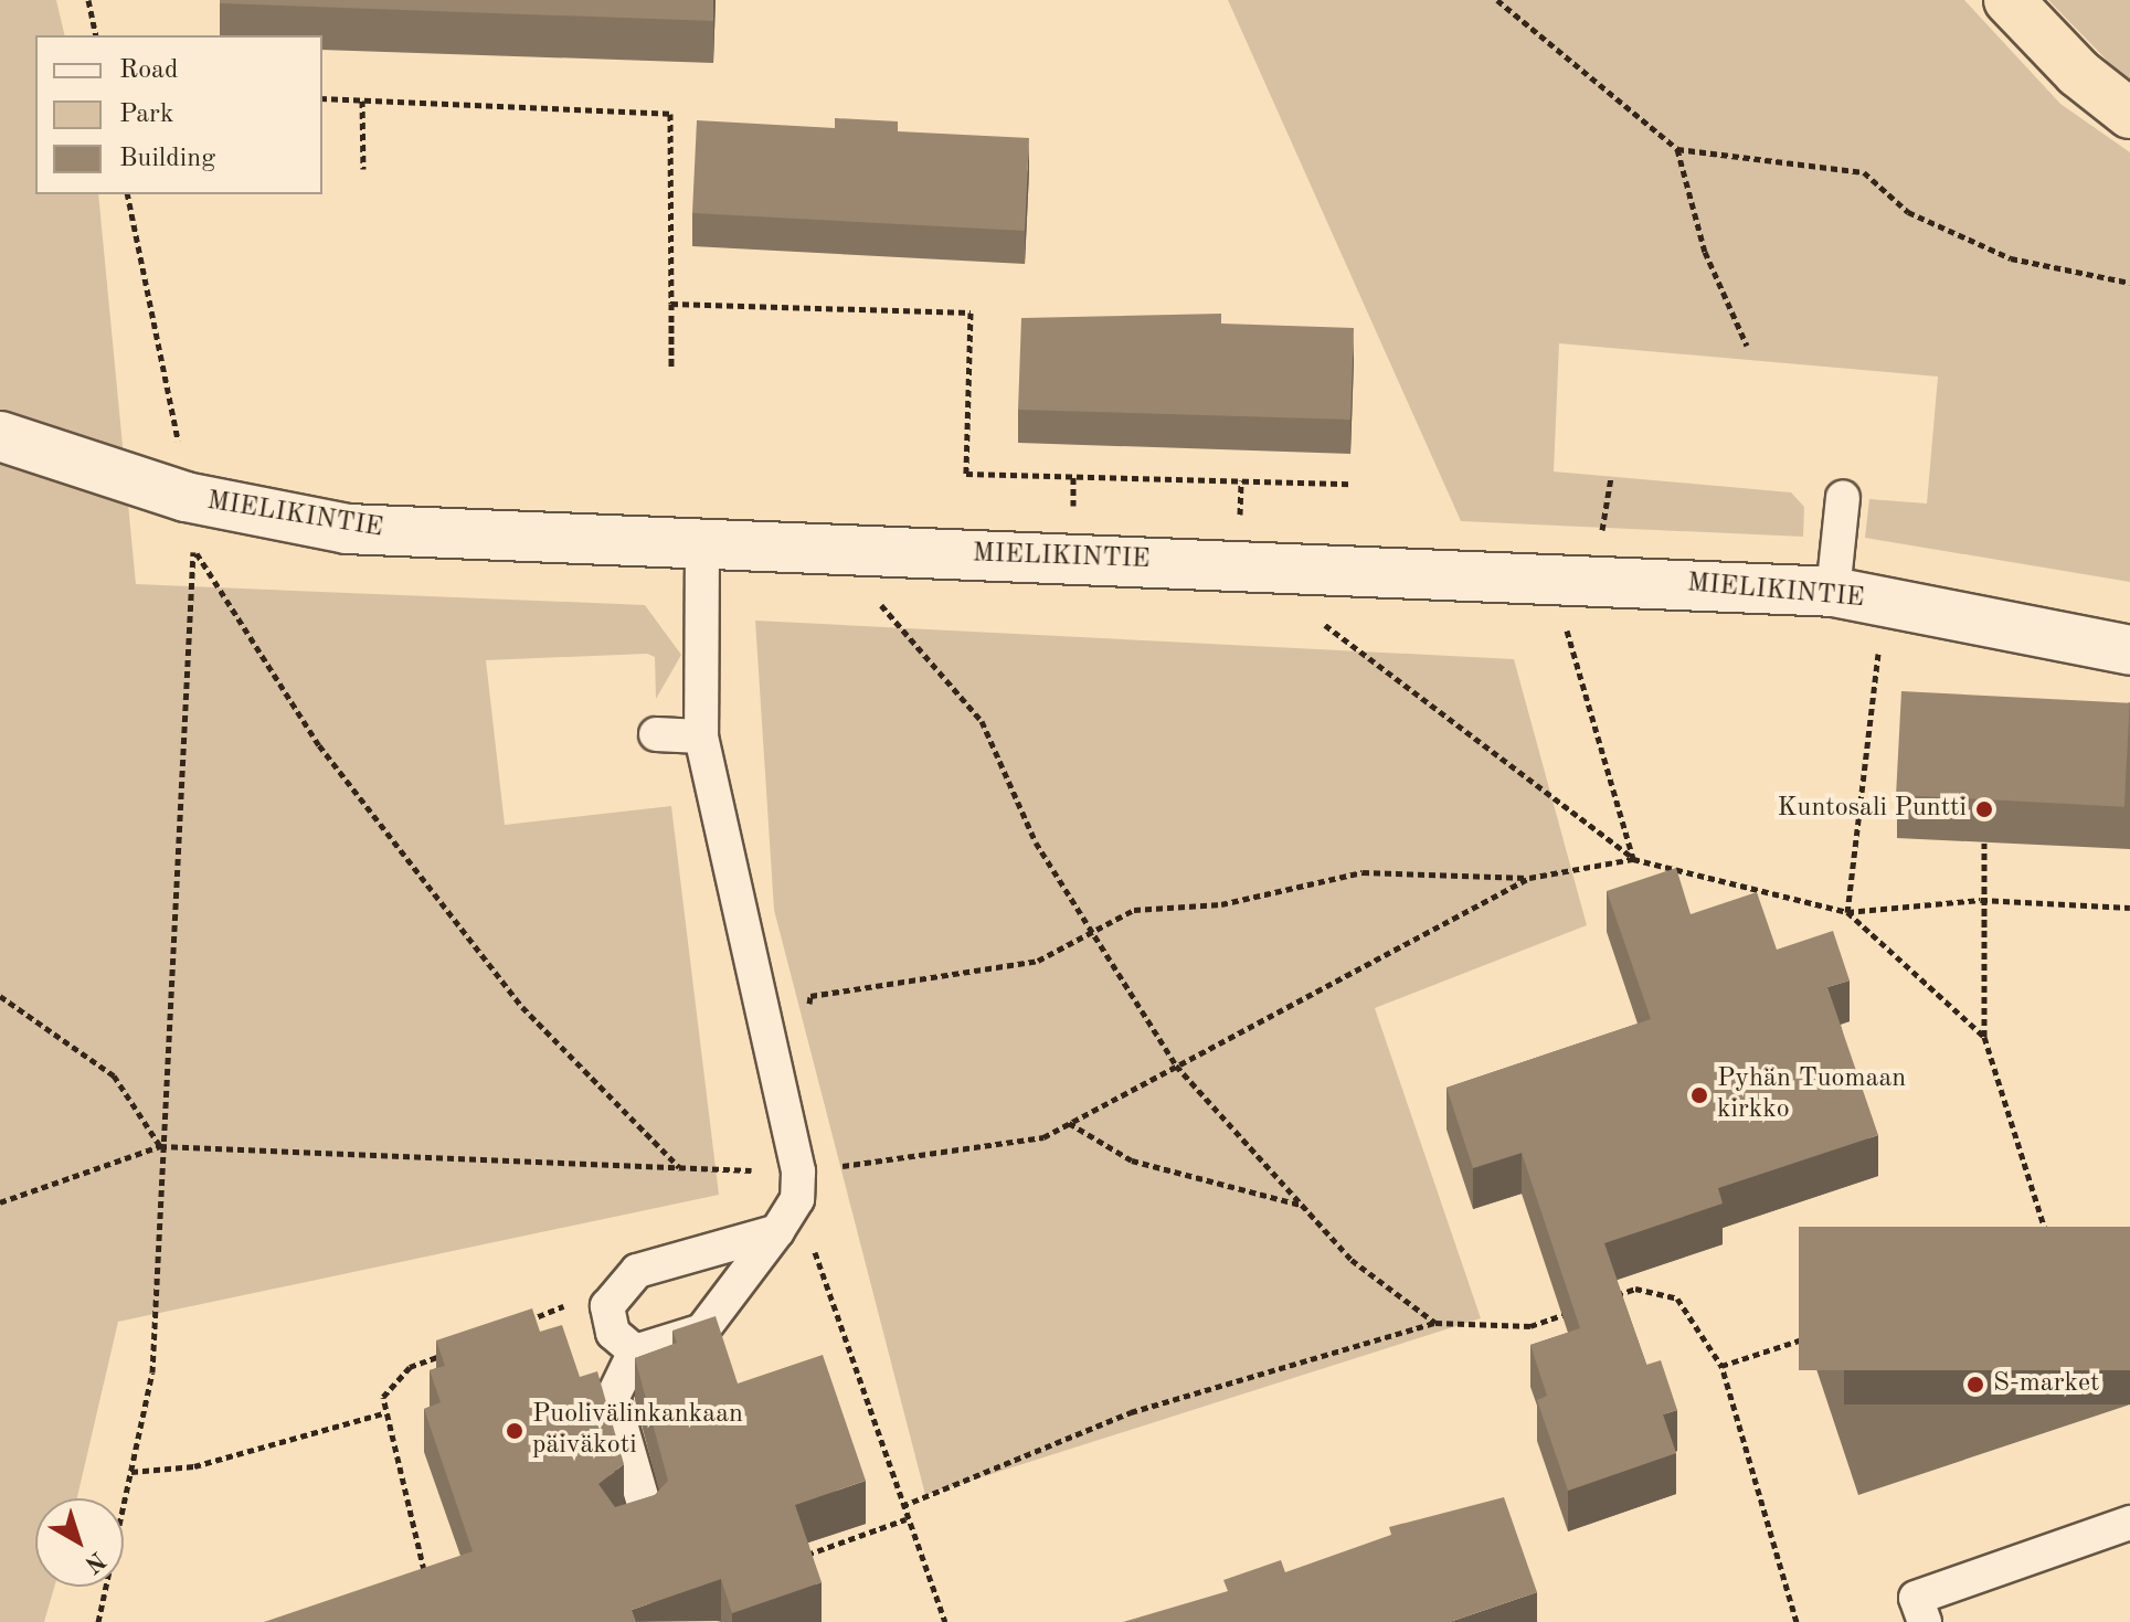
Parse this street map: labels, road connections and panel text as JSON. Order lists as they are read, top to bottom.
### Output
{
  "streets": {
    "street": ["MIELIKINTIE"]
  },
  "places": [
    "Kuntosali Puntti",
    "Pyhän Tuomaan kirkko",
    "S-market",
    "Puolivälinkankaan päiväkoti"
  ],
  "legend": ["Road", "Park", "Building"],
  "north": "bottom right"
}
